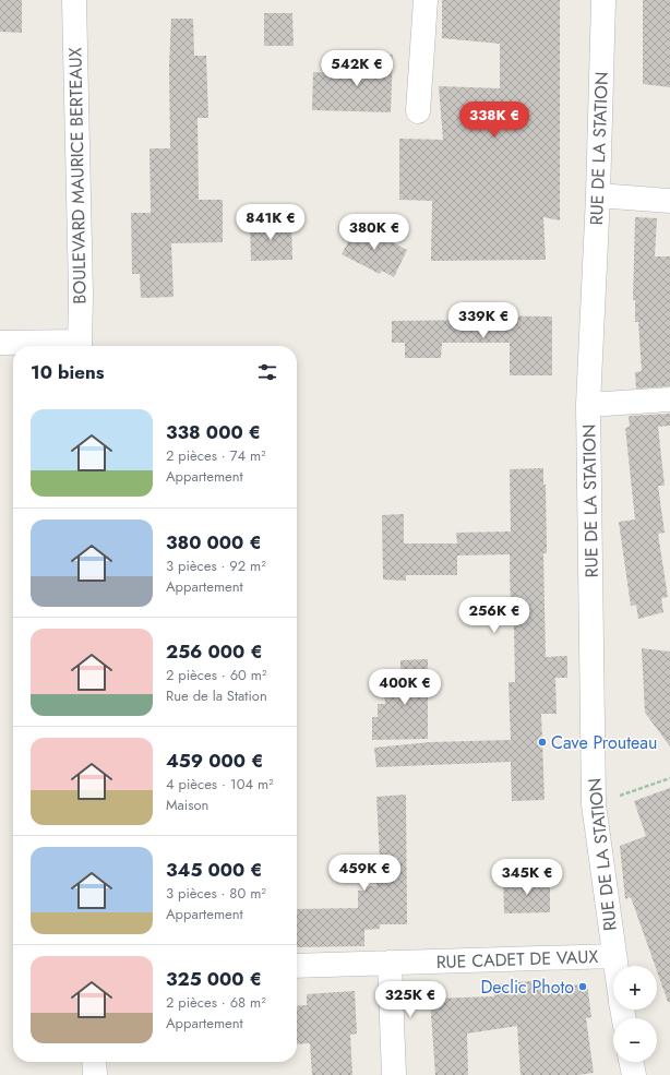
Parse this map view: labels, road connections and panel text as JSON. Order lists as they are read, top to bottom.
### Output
{
  "streets": {
    "street": ["RUE DE LA STATION", "BOULEVARD MAURICE BERTEAUX", "RUE CADET DE VAUX"]
  },
  "crossings": [
    ["RUE DE LA STATION", "RUE CADET DE VAUX"]
  ],
  "places": ["Cave Prouteau", "Declic Photo"],
  "page": {
    "price": [
      "542K €",
      "338K €",
      "841K €",
      "380K €",
      "339K €",
      "256K €",
      "400K €",
      "459K €",
      "345K €",
      "325K €"
    ],
    "heading": "10 biens",
    "list": [
      {
        "name": "338 000 €",
        "note": "2 pièces · 74 m² · Appartement"
      },
      {
        "name": "380 000 €",
        "note": "3 pièces · 92 m² · Appartement"
      },
      {
        "name": "256 000 €",
        "note": "2 pièces · 60 m² · Rue de la Station"
      },
      {
        "name": "459 000 €",
        "note": "4 pièces · 104 m² · Maison"
      },
      {
        "name": "345 000 €",
        "note": "3 pièces · 80 m² · Appartement"
      },
      {
        "name": "325 000 €",
        "note": "2 pièces · 68 m² · Appartement"
      }
    ],
    "map_buttons": ["+", "−"]
  }
}
